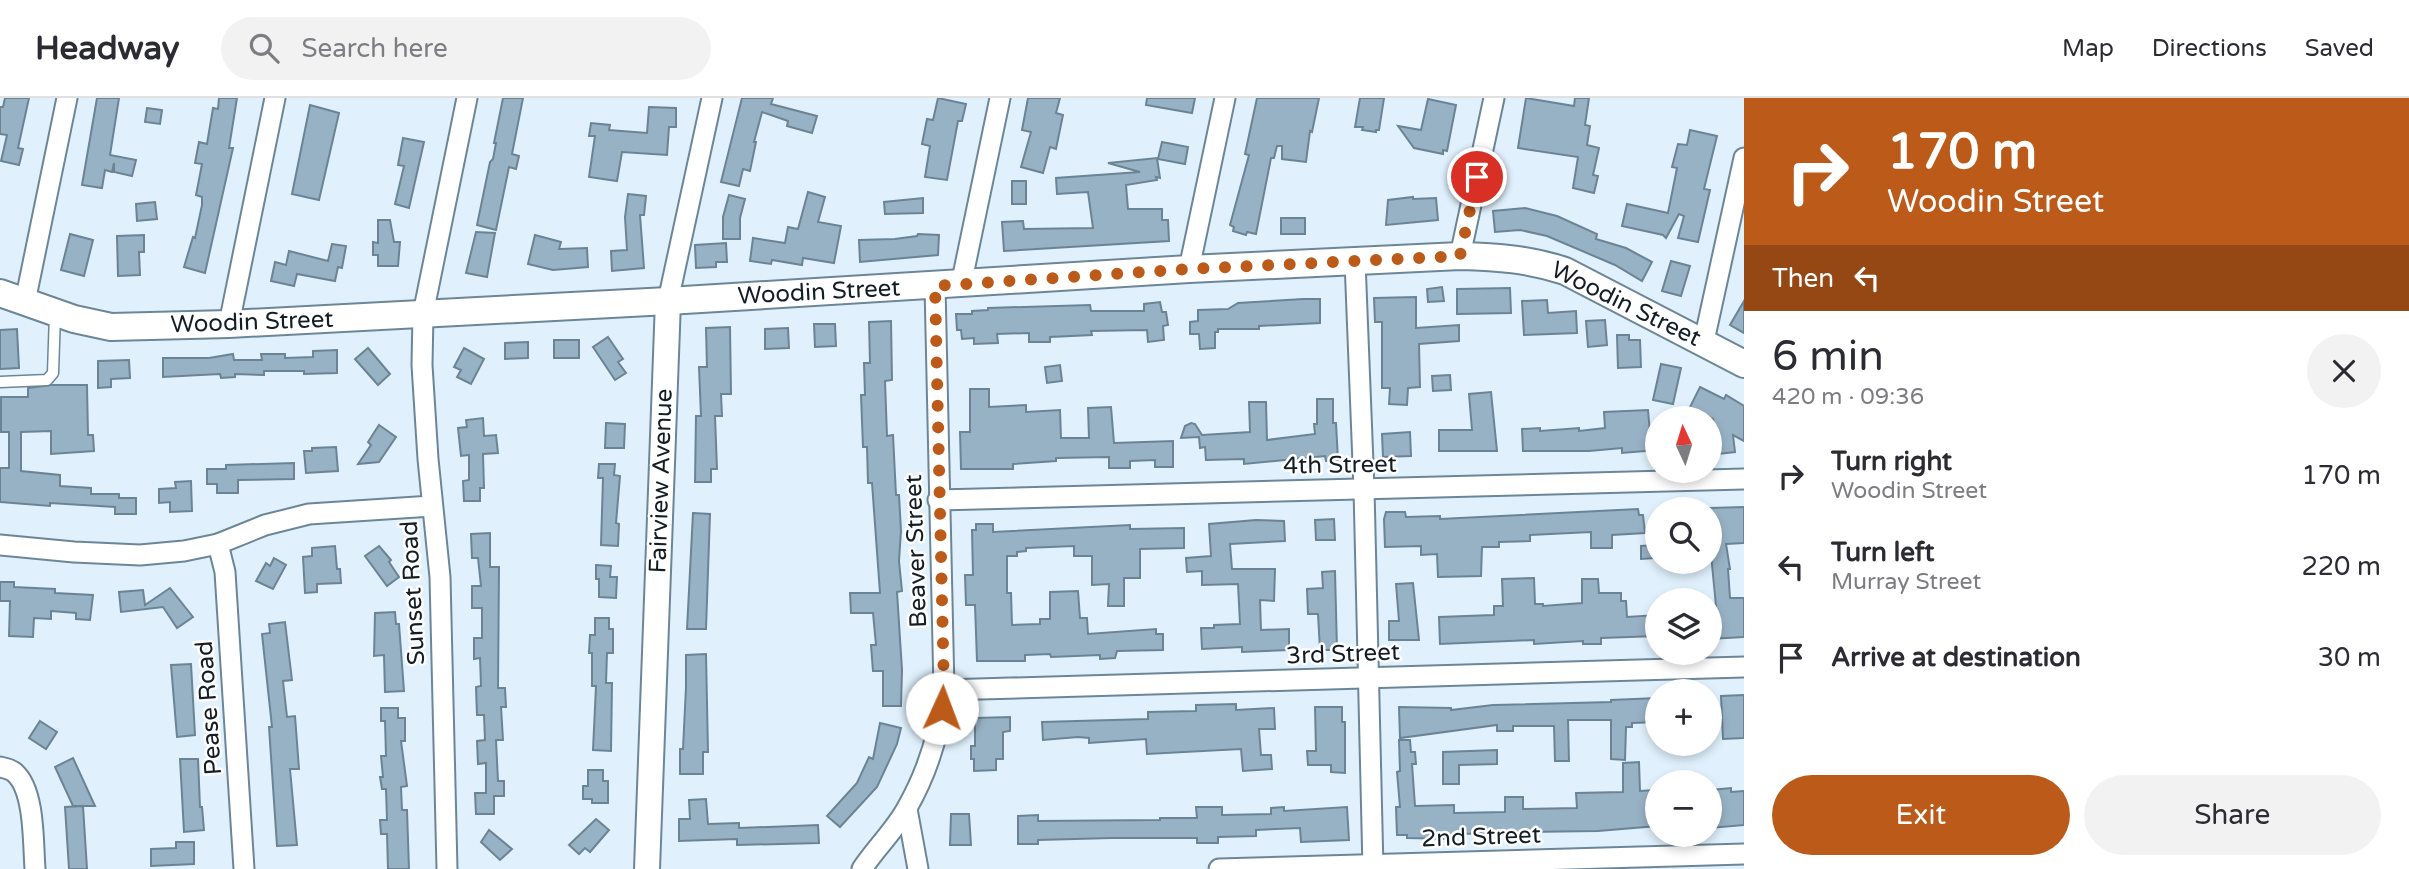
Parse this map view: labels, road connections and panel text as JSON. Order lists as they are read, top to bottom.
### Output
{
  "streets": {
    "main road": ["Woodin Street"],
    "street": [
      "4th Street",
      "Fairview Avenue",
      "Beaver Street",
      "Sunset Road",
      "3rd Street",
      "Pease Road",
      "2nd Street"
    ]
  },
  "crossings": [
    ["Woodin Street", "Fairview Avenue"],
    ["Woodin Street", "Beaver Street"],
    ["Woodin Street", "Sunset Road"],
    ["4th Street", "Beaver Street"],
    ["Beaver Street", "3rd Street"]
  ],
  "north": "top",
  "page": {
    "header": "Headway",
    "search": "Search here",
    "nav": ["Map", "Directions", "Saved"],
    "turn": ["170 m", "Woodin Street"],
    "then": "Then",
    "heading": ["6 min", "420 m · 09:36"],
    "map_buttons": ["+", "−"],
    "list": [
      {
        "name": "Turn right",
        "note": "Woodin Street",
        "value": "170 m"
      },
      {
        "name": "Turn left",
        "note": "Murray Street",
        "value": "220 m"
      },
      {
        "name": "Arrive at destination",
        "value": "30 m"
      }
    ],
    "buttons": ["Exit", "Share"]
  }
}
